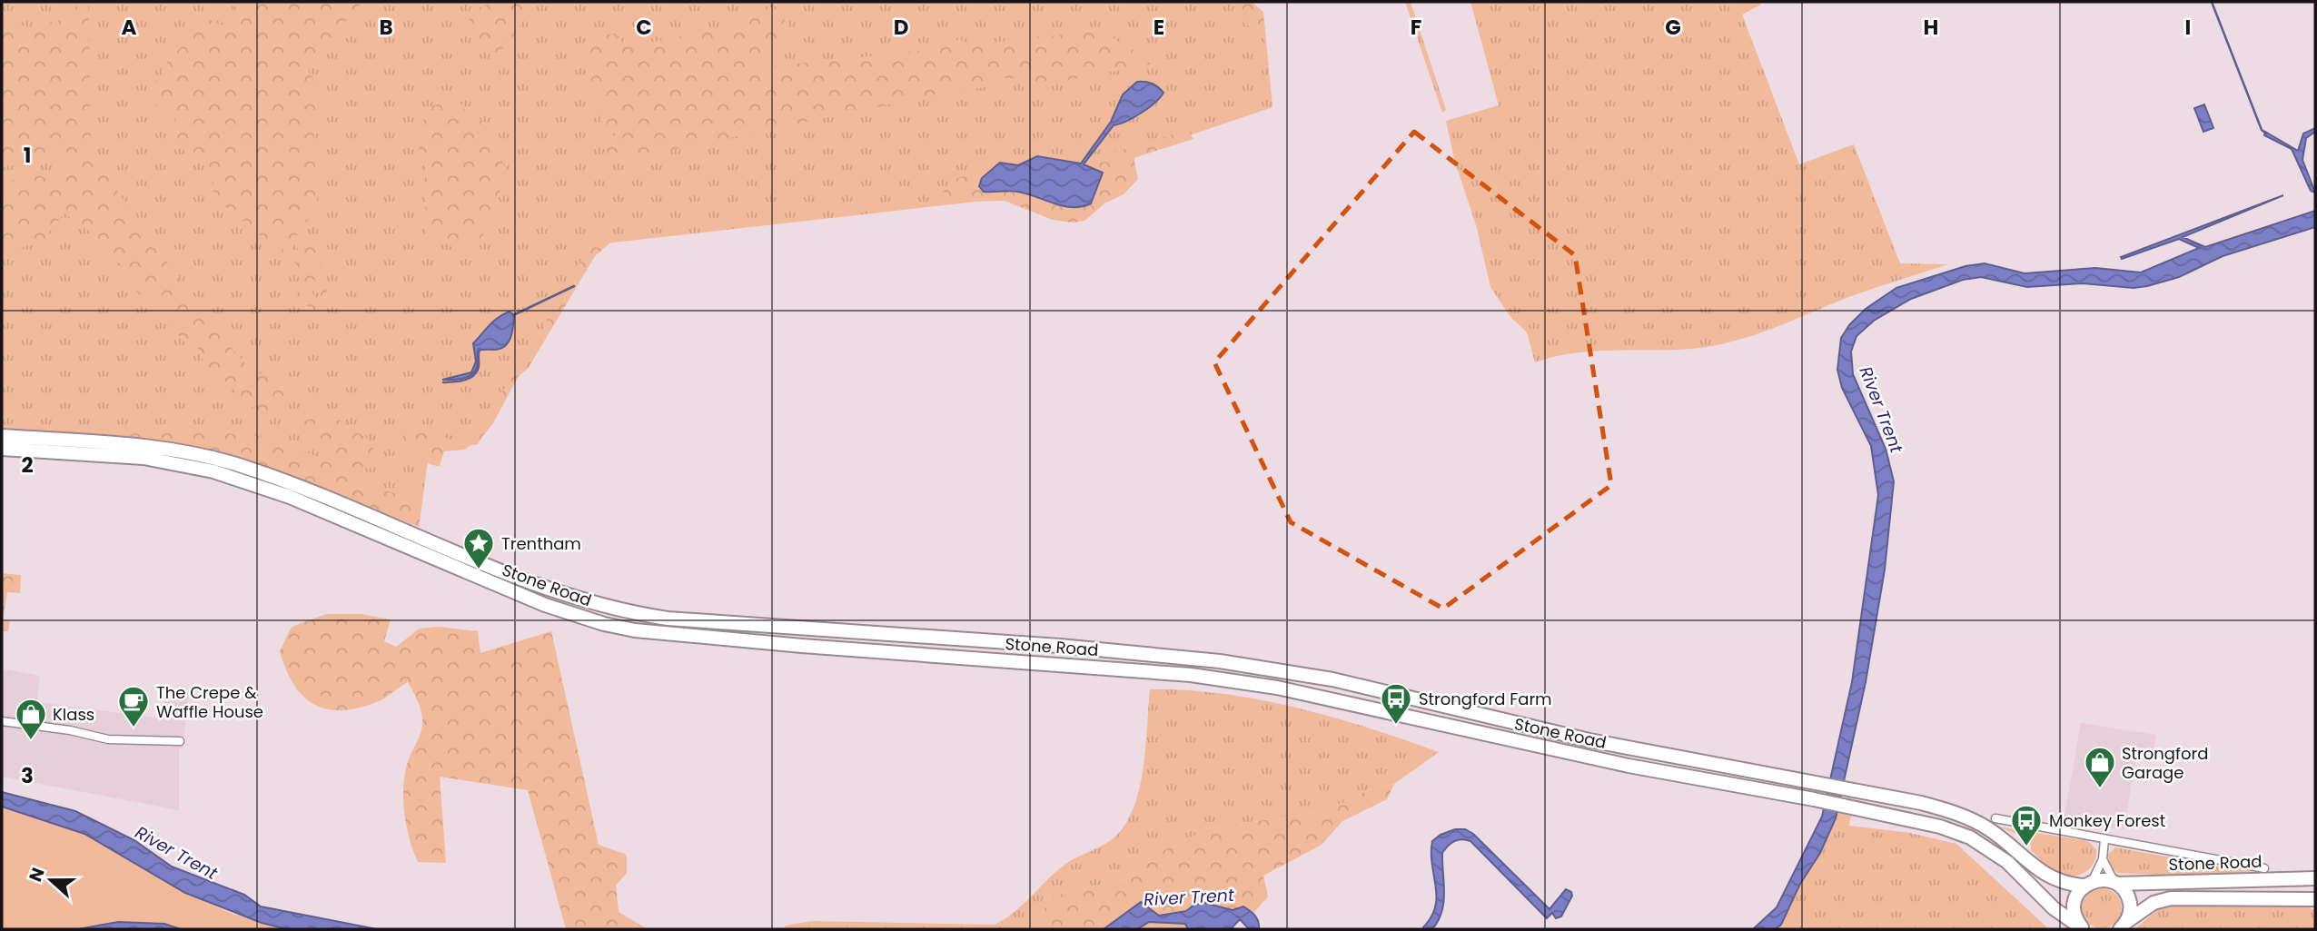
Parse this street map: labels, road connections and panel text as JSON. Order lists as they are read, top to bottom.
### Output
{
  "streets": {
    "highway": ["Stone Road"]
  },
  "water": ["River Trent"],
  "places": {
    "place": ["Trentham"],
    "bus stop": ["Strongford Farm", "Monkey Forest"],
    "cafe": ["The Crepe & Waffle House"],
    "shop": ["Klass", "Strongford Garage"]
  },
  "north": "left",
  "grid": {
    "columns": [
      "A",
      "B",
      "C",
      "D",
      "E",
      "F",
      "G",
      "H",
      "I"
    ],
    "rows": ["1", "2", "3"]
  }
}
